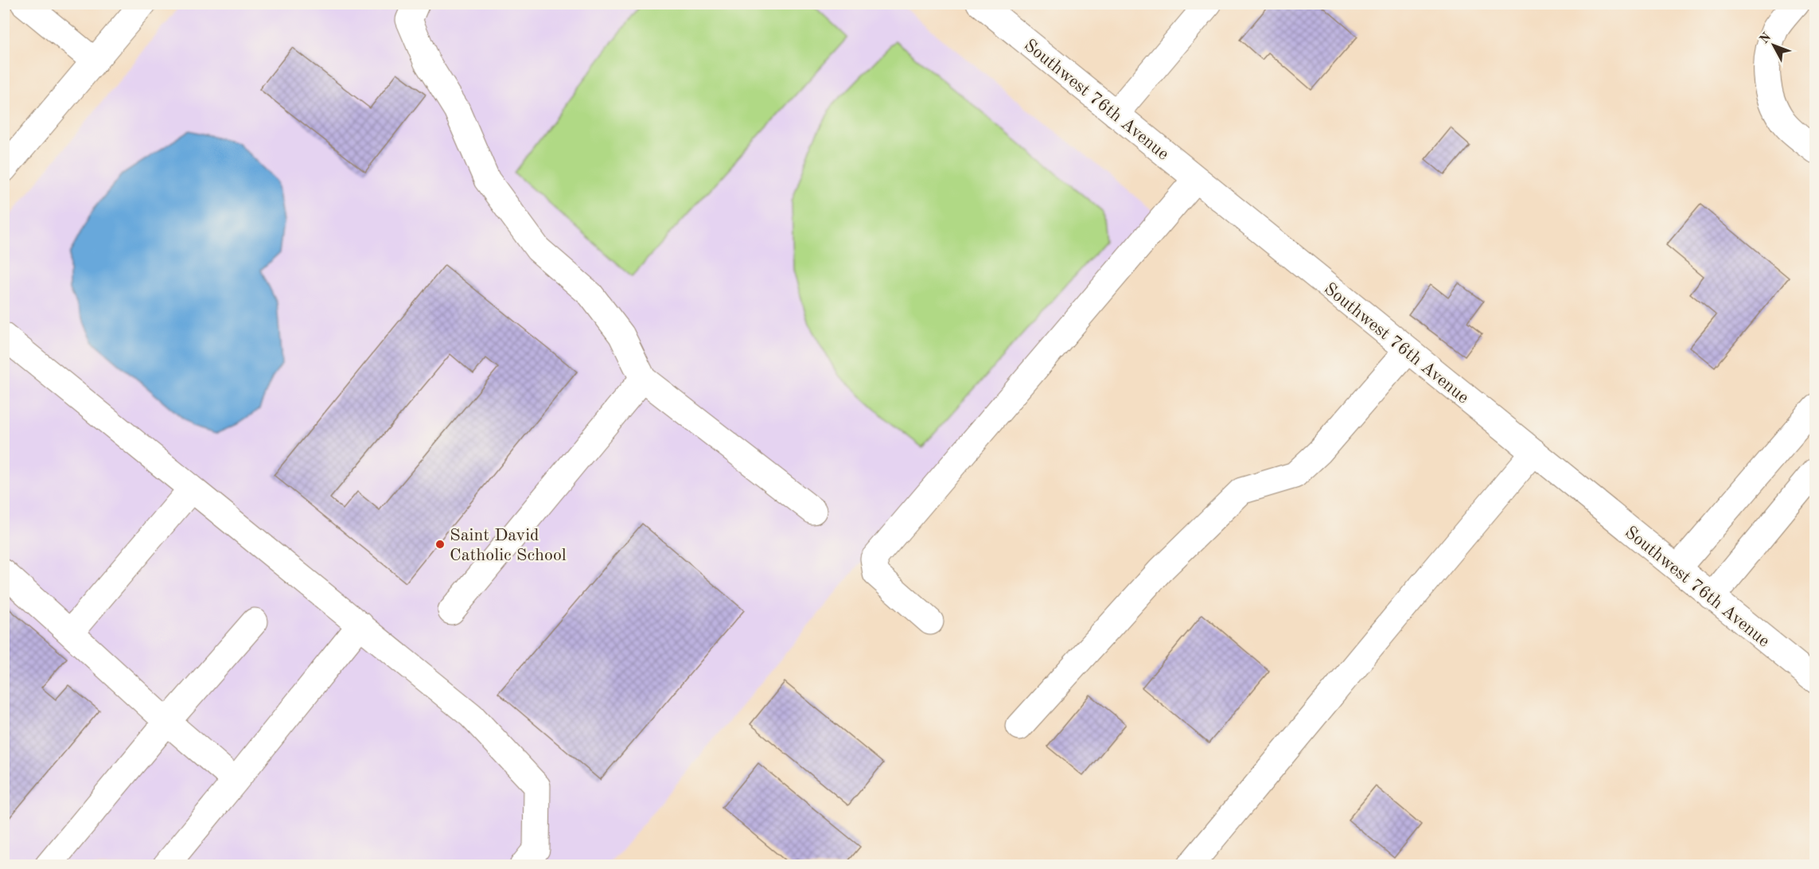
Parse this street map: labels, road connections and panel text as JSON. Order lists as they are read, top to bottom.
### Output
{
  "streets": {
    "street": ["Southwest 76th Avenue"]
  },
  "places": ["Saint David Catholic School"],
  "north": "top left"
}
